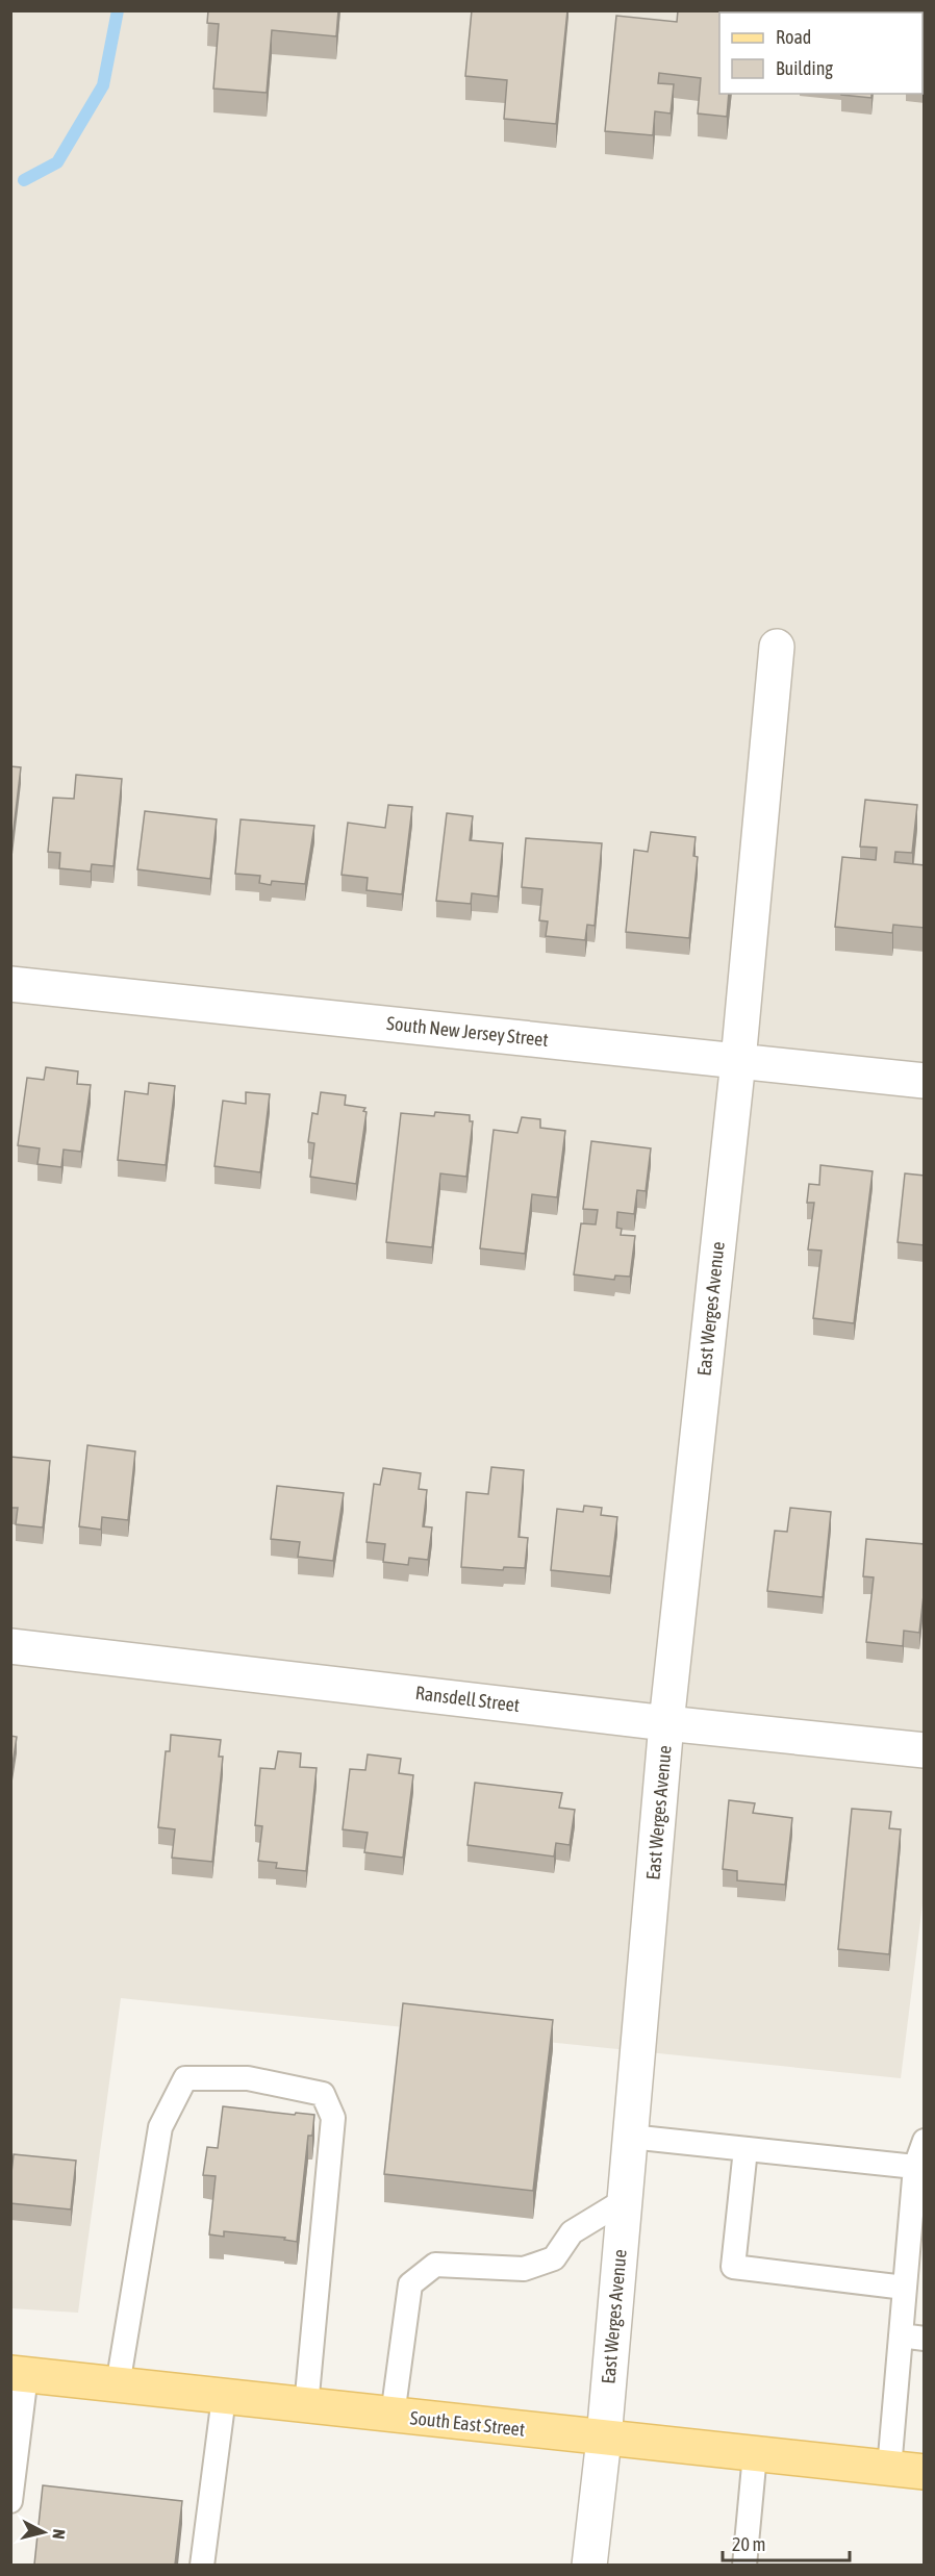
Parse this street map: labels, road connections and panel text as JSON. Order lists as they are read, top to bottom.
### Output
{
  "streets": {
    "main road": ["South East Street"],
    "street": ["South New Jersey Street", "East Werges Avenue", "Ransdell Street"]
  },
  "crossings": [
    ["South New Jersey Street", "East Werges Avenue"],
    ["East Werges Avenue", "Ransdell Street"],
    ["East Werges Avenue", "South East Street"]
  ],
  "legend": ["Road", "Building"],
  "scale_bar": "20 m",
  "north": "right"
}
